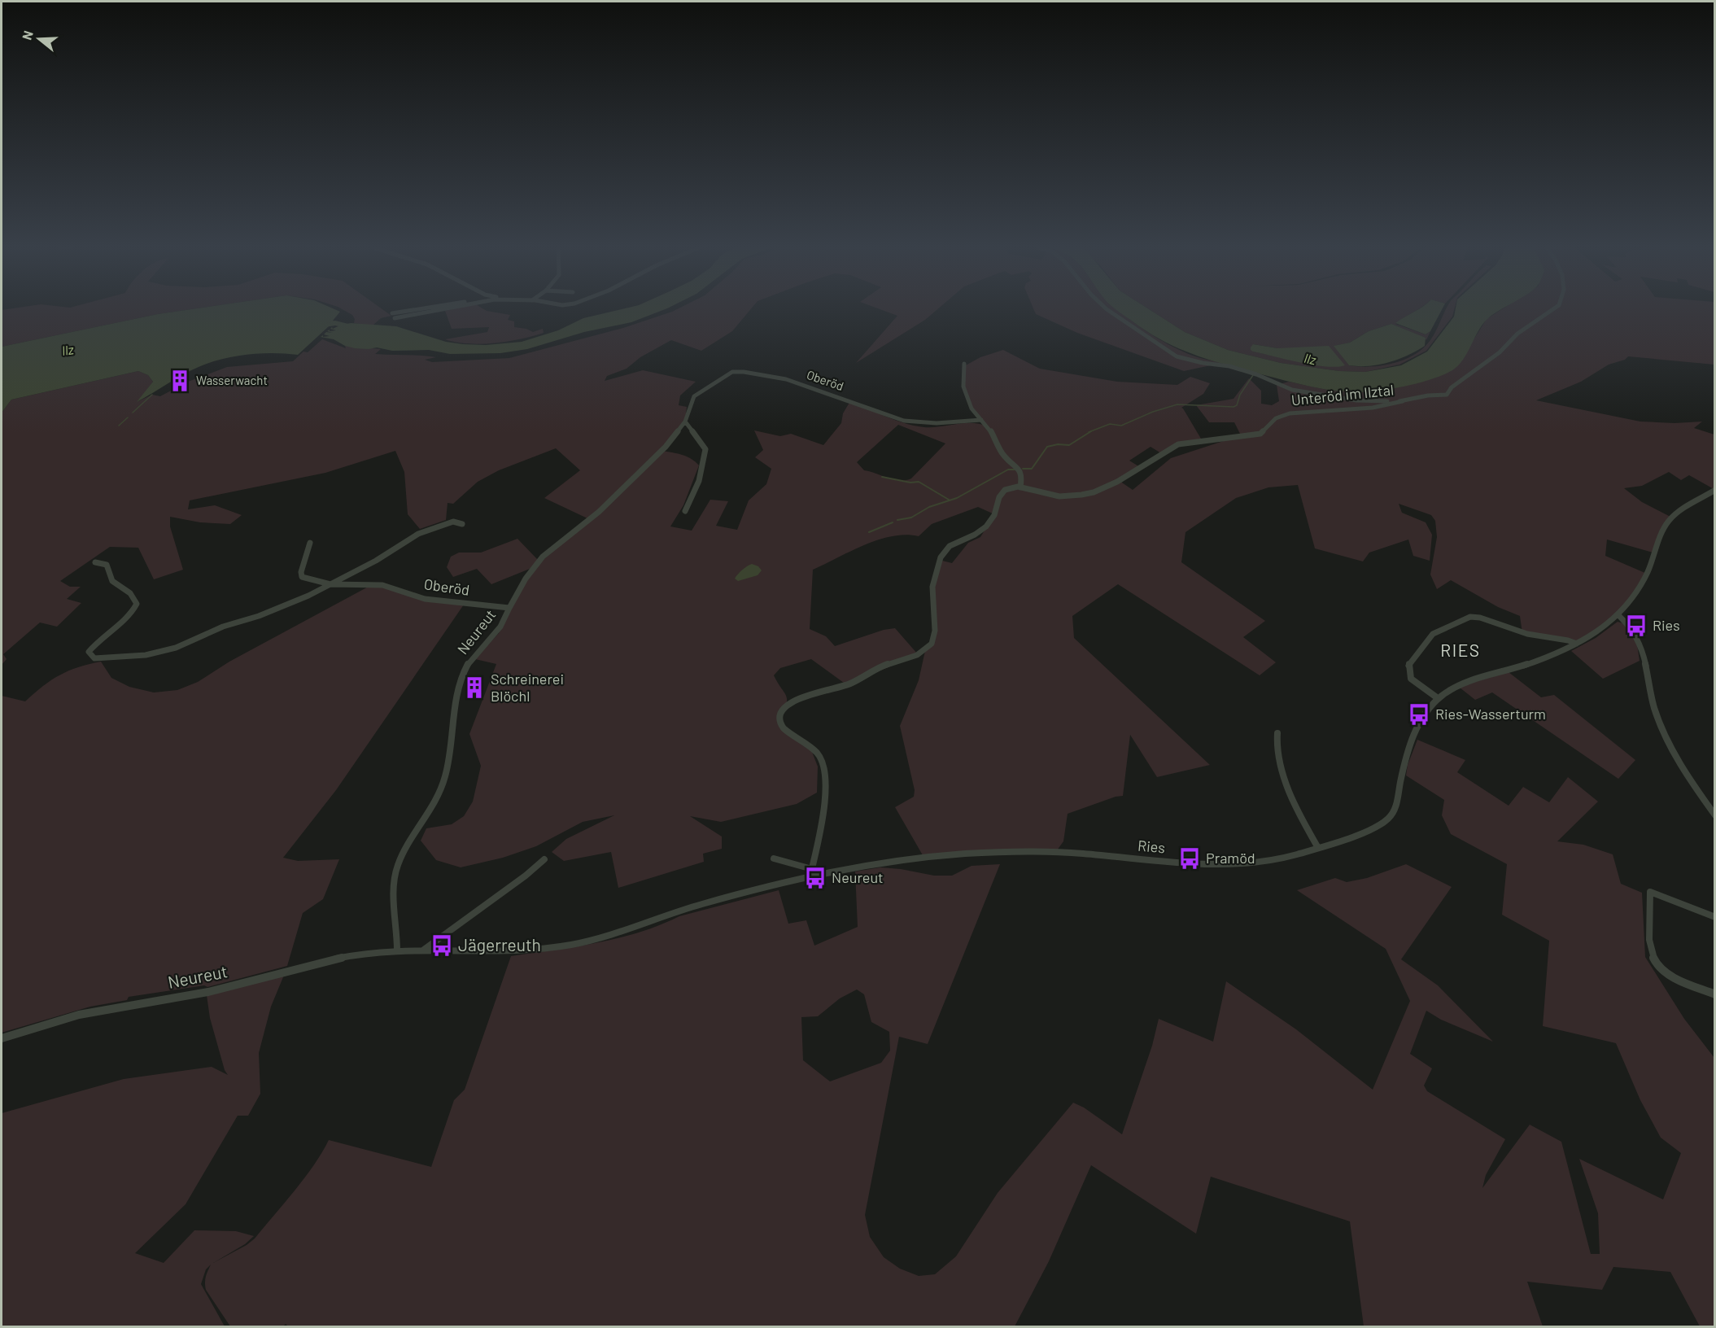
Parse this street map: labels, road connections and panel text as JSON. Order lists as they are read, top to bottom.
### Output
{
  "streets": {
    "street": [
      "Oberöd",
      "Unteröd im Ilztal",
      "Neureut",
      "Ries"
    ]
  },
  "crossings": [
    ["Oberöd", "Neureut"],
    ["Neureut", "Ries"]
  ],
  "districts": ["RIES"],
  "water": ["Ilz"],
  "places": {
    "building": ["Wasserwacht", "Schreinerei Blöchl"],
    "bus stop": [
      "Ries",
      "Ries-Wasserturm",
      "Pramöd",
      "Neureut",
      "Jägerreuth"
    ]
  },
  "north": "left"
}
